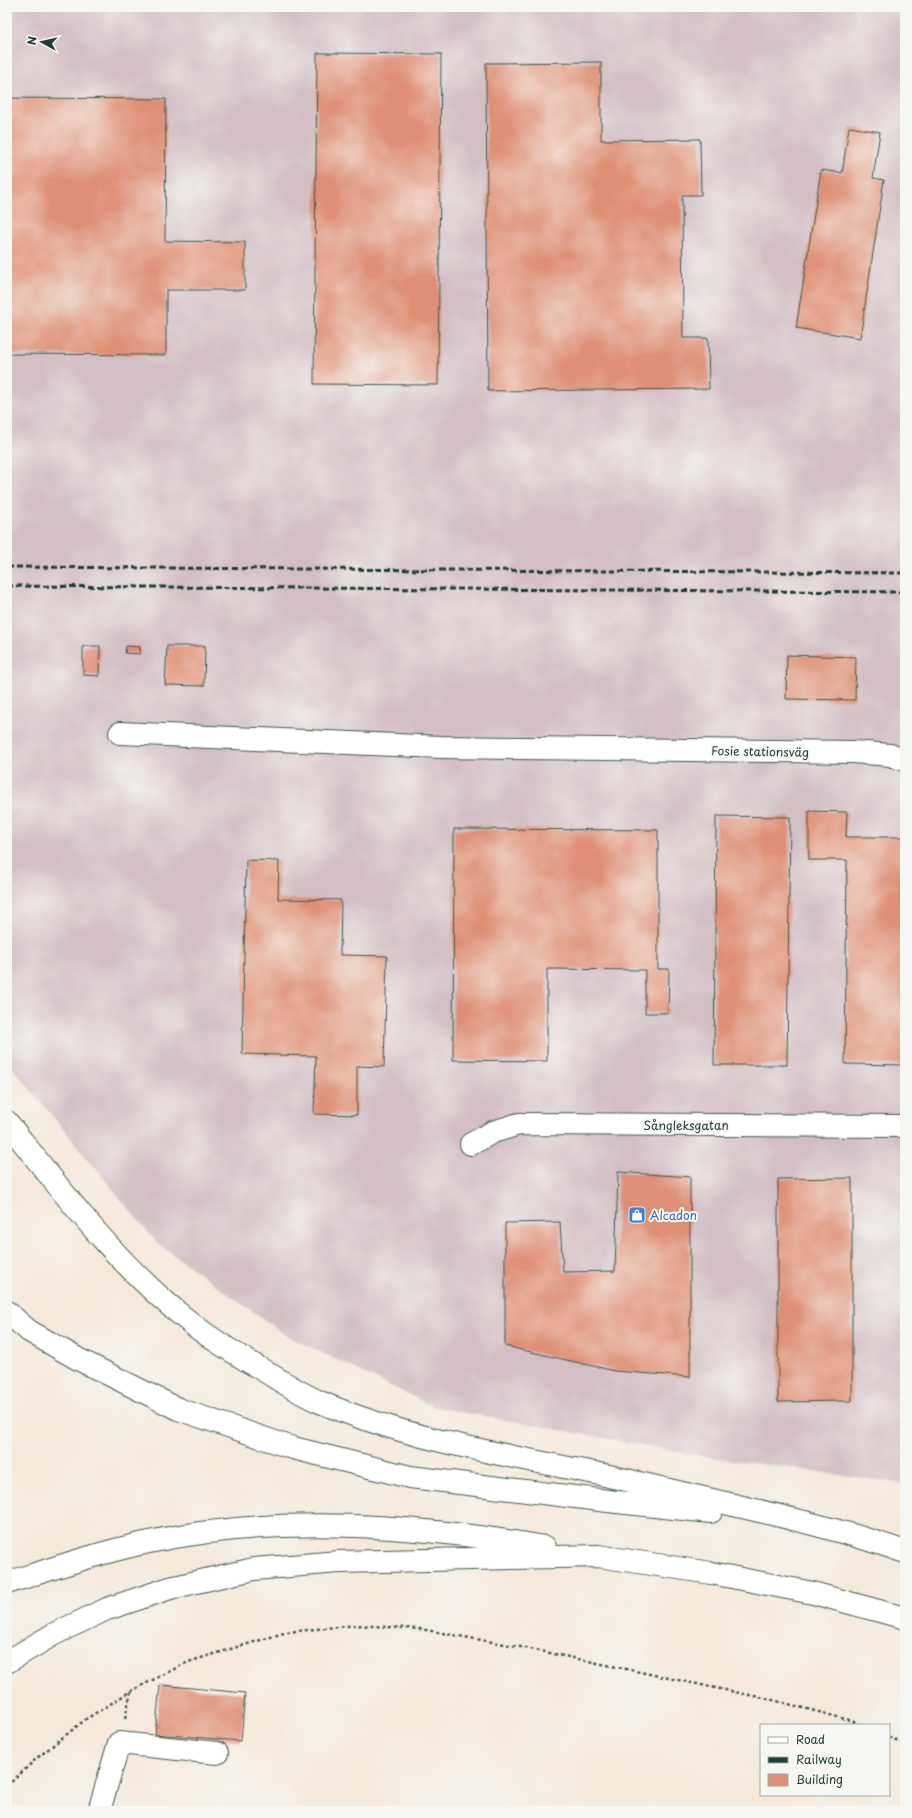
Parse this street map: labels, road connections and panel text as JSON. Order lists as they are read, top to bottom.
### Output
{
  "streets": {
    "main road": ["Fosie stationsväg", "Sångleksgatan"]
  },
  "places": {
    "shop": ["Alcadon"]
  },
  "legend": ["Road", "Railway", "Building"],
  "north": "left"
}
